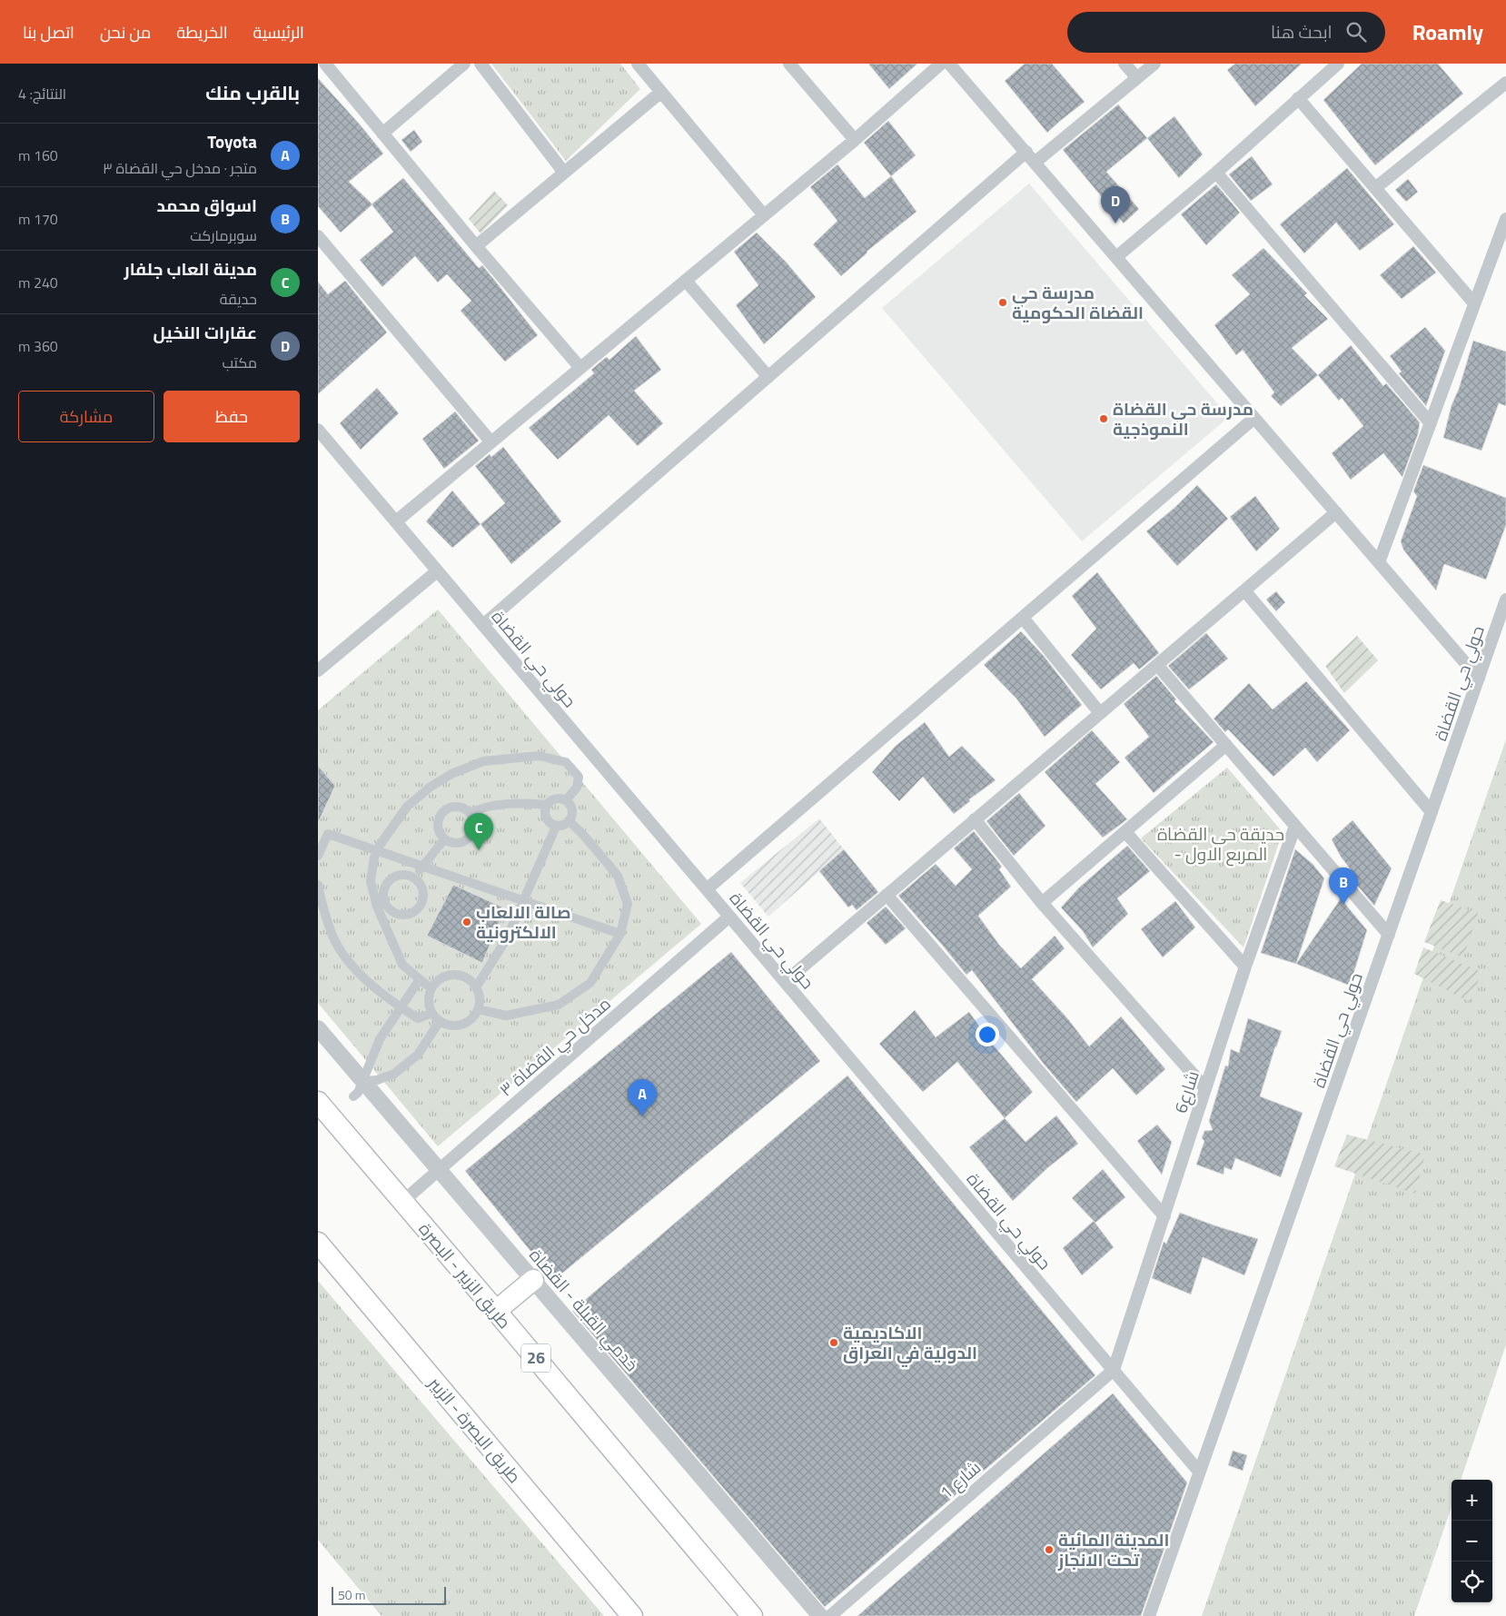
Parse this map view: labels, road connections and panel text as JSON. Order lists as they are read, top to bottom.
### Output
{
  "streets": {
    "highway": ["طريق الزبير - البصرة", "26", "طريق البصرة - الزبير"],
    "street": [
      "حولي حي القضاة",
      "مدخل حي القضاة ٣",
      "شارع6",
      "خدمي القبلة - القضاة",
      "شارع 1"
    ]
  },
  "crossings": [
    ["حولي حي القضاة", "مدخل حي القضاة ٣"],
    ["حولي حي القضاة", "شارع6"],
    ["حولي حي القضاة", "شارع 1"],
    ["مدخل حي القضاة ٣", "طريق الزبير - البصرة"],
    ["مدخل حي القضاة ٣", "خدمي القبلة - القضاة"],
    ["شارع6", "شارع 1"]
  ],
  "parks": ["حديقة حي القضاة - المربع الاول"],
  "places": [
    "مدرسة حي القضاة الحكومية",
    "مدرسة حي القضاة النموذجية",
    "صالة الالعاب الالكترونية",
    "الاكاديمية الدولية في العراق",
    "المدينة المائية تحت الانجاز"
  ],
  "scale_bar": "50 m",
  "page": {
    "header": "Roamly",
    "search": "ابحث هنا",
    "nav": [
      "الرئيسية",
      "الخريطة",
      "من نحن",
      "اتصل بنا"
    ],
    "heading": ["بالقرب منك", "النتائج: 4"],
    "list": [
      {
        "mark": "A",
        "name": "Toyota",
        "note": "متجر · مدخل حي القضاة ٣",
        "value": "160 m"
      },
      {
        "mark": "B",
        "name": "اسواق محمد",
        "note": "سوبرماركت",
        "value": "170 m"
      },
      {
        "mark": "C",
        "name": "مدينة العاب جلفار",
        "note": "حديقة",
        "value": "240 m"
      },
      {
        "mark": "D",
        "name": "عقارات النخيل",
        "note": "مكتب",
        "value": "360 m"
      }
    ],
    "pins": [
      "D",
      "C",
      "B",
      "A"
    ],
    "buttons": ["حفظ", "مشاركة"],
    "map_buttons": ["+", "−"],
    "scale": "50 m"
  }
}
